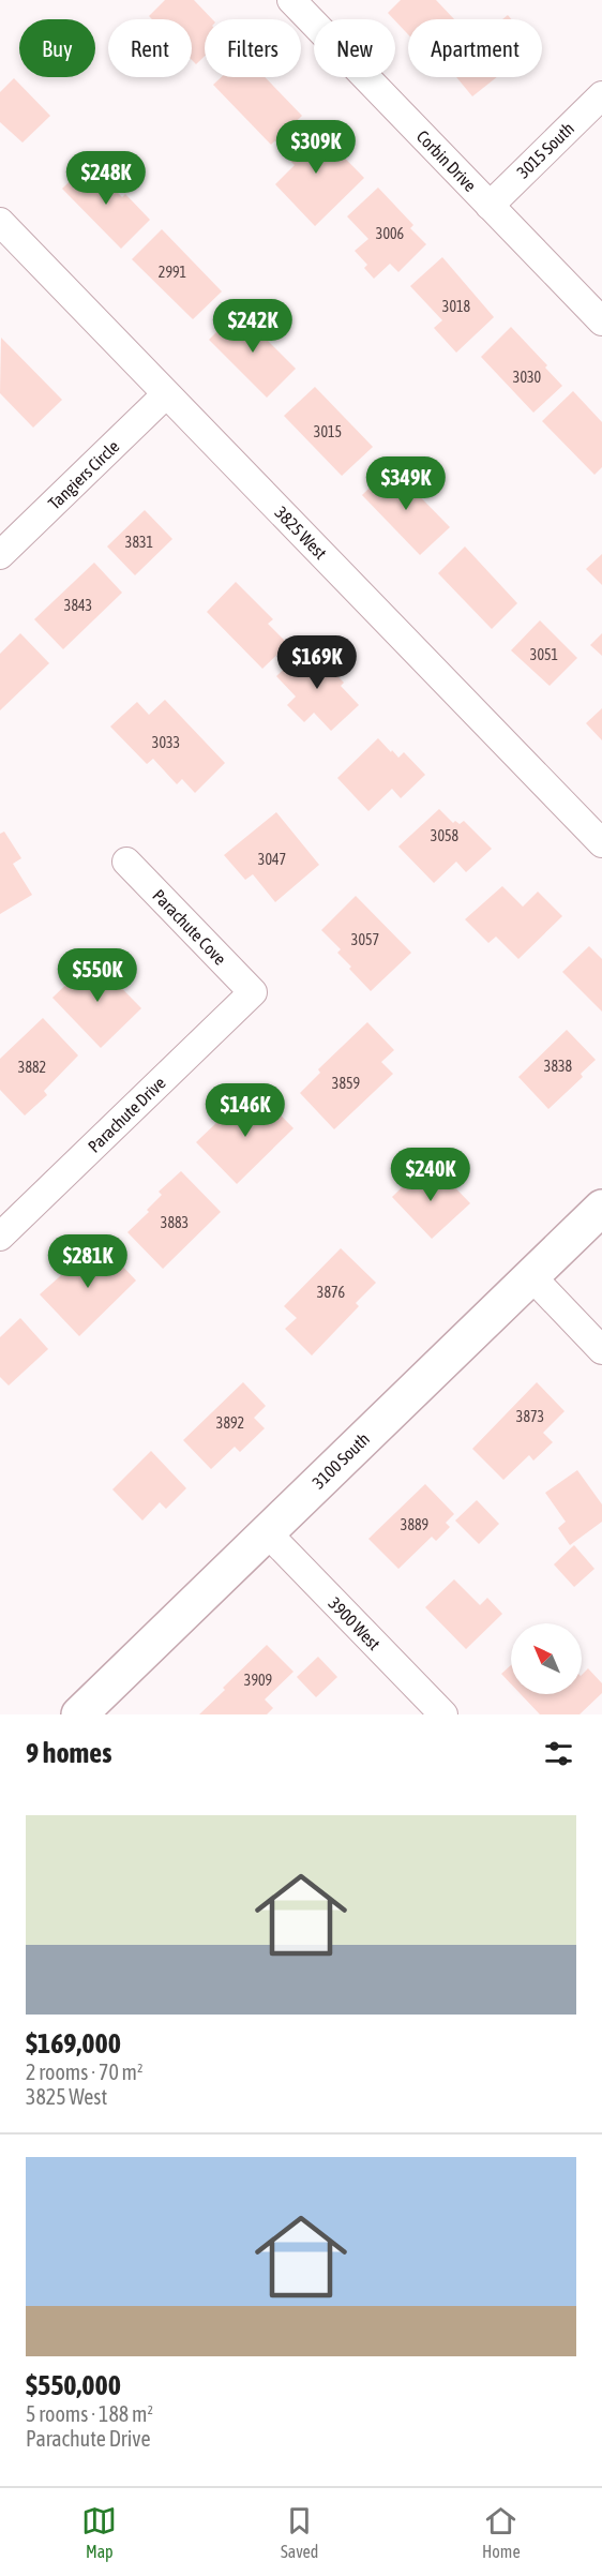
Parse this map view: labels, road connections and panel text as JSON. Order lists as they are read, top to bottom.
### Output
{
  "streets": {
    "main road": ["3100 South"],
    "street": [
      "3015 South",
      "Corbin Drive",
      "Tangiers Circle",
      "3825 West",
      "Parachute Cove",
      "Parachute Drive",
      "3900 West"
    ]
  },
  "crossings": [
    ["3015 South", "Corbin Drive"],
    ["Tangiers Circle", "3825 West"],
    ["Parachute Cove", "Parachute Drive"],
    ["3100 South", "3900 West"]
  ],
  "house_numbers": [
    "3006",
    "2991",
    "3018",
    "3030",
    "3015",
    "3831",
    "3843",
    "3051",
    "3033",
    "3058",
    "3047",
    "3057",
    "3838",
    "3882",
    "3859",
    "3883",
    "3876",
    "3873",
    "3892",
    "3889",
    "3909"
  ],
  "north": "top left",
  "page": {
    "chip": [
      "Buy",
      "Rent",
      "Filters",
      "New",
      "Apartment"
    ],
    "price": [
      "$309K",
      "$248K",
      "$242K",
      "$349K",
      "$169K",
      "$550K",
      "$146K",
      "$240K",
      "$281K"
    ],
    "heading": "9 homes",
    "list": [
      {
        "name": "$169,000",
        "note": "2 rooms · 70 m² · 3825 West"
      },
      {
        "name": "$550,000",
        "note": "5 rooms · 188 m² · Parachute Drive"
      }
    ],
    "tabs": ["Map", "Saved", "Home"]
  }
}
